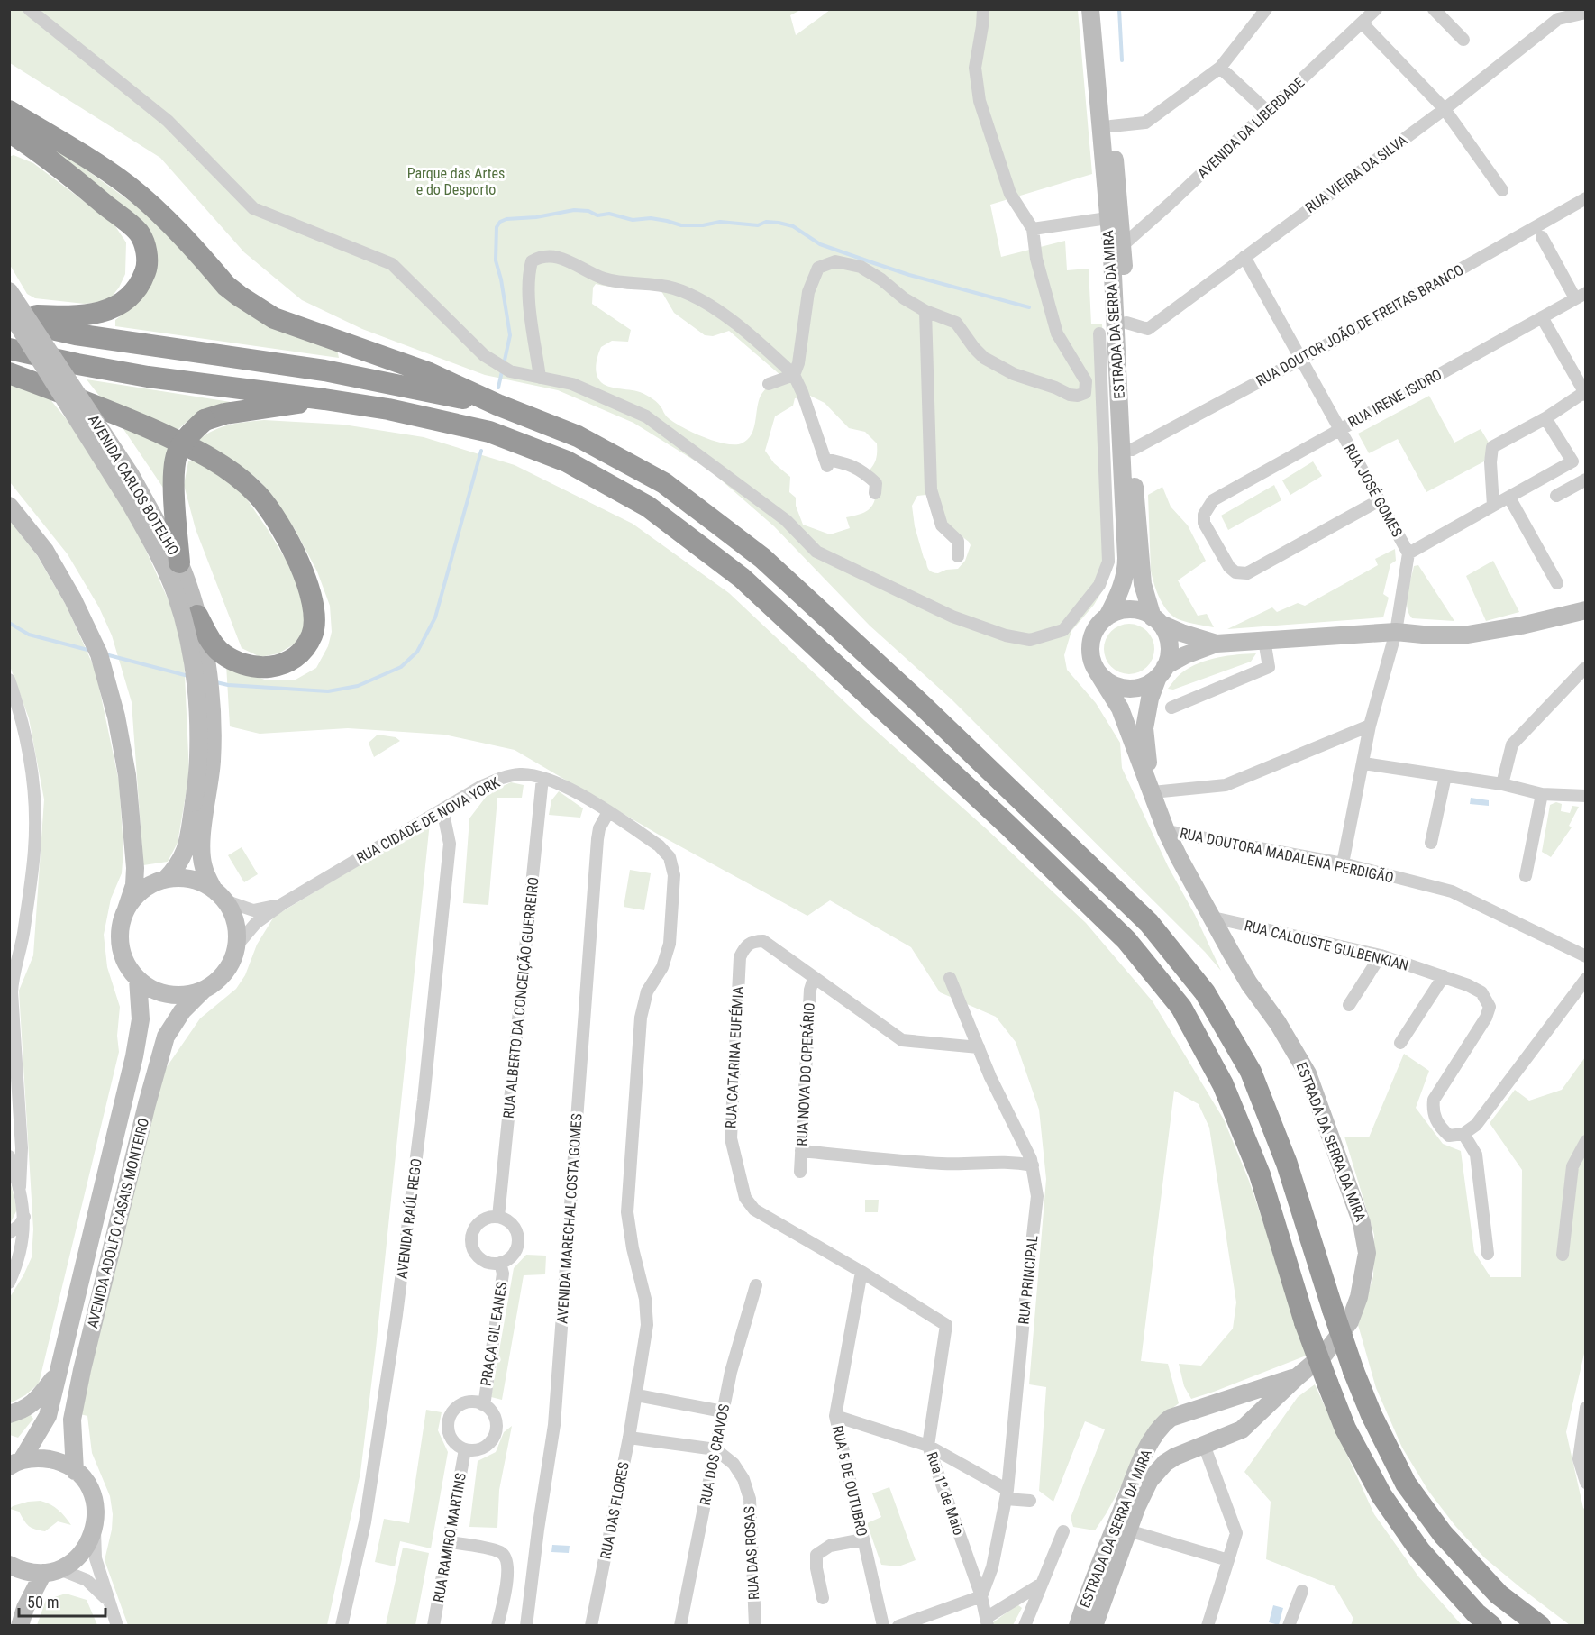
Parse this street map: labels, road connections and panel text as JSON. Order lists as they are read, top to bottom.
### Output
{
  "streets": {
    "street": [
      "AVENIDA DA LIBERDADE",
      "RUA VIEIRA DA SILVA",
      "ESTRADA DA SERRA DA MIRA",
      "RUA DOUTOR JOÃO DE FREITAS BRANCO",
      "RUA IRENE ISIDRO",
      "AVENIDA CARLOS BOTELHO",
      "RUA JOSÉ GOMES",
      "RUA CIDADE DE NOVA YORK",
      "RUA DOUTORA MADALENA PERDIGÃO",
      "RUA CALOUSTE GULBENKIAN",
      "RUA ALBERTO DA CONCEIÇÃO GUERREIRO",
      "RUA CATARINA EUFÉMIA",
      "RUA NOVA DO OPERÁRIO",
      "AVENIDA RAÚL REGO",
      "AVENIDA MARECHAL COSTA GOMES",
      "AVENIDA ADOLFO CASAIS MONTEIRO",
      "RUA PRINCIPAL",
      "PRAÇA GIL EANES",
      "RUA DOS CRAVOS",
      "RUA 5 DE OUTUBRO",
      "Rua 1º de Maio",
      "RUA DAS FLORES",
      "RUA RAMIRO MARTINS",
      "RUA DAS ROSAS"
    ]
  },
  "crossings": [
    ["AVENIDA DA LIBERDADE", "ESTRADA DA SERRA DA MIRA"],
    ["RUA VIEIRA DA SILVA", "ESTRADA DA SERRA DA MIRA"],
    ["RUA VIEIRA DA SILVA", "RUA JOSÉ GOMES"],
    ["ESTRADA DA SERRA DA MIRA", "RUA DOUTOR JOÃO DE FREITAS BRANCO"],
    ["ESTRADA DA SERRA DA MIRA", "RUA DOUTORA MADALENA PERDIGÃO"],
    ["ESTRADA DA SERRA DA MIRA", "RUA CALOUSTE GULBENKIAN"],
    ["RUA DOUTOR JOÃO DE FREITAS BRANCO", "RUA JOSÉ GOMES"],
    ["RUA IRENE ISIDRO", "RUA JOSÉ GOMES"],
    ["AVENIDA CARLOS BOTELHO", "AVENIDA ADOLFO CASAIS MONTEIRO"],
    ["RUA CIDADE DE NOVA YORK", "RUA ALBERTO DA CONCEIÇÃO GUERREIRO"],
    ["RUA CIDADE DE NOVA YORK", "AVENIDA RAÚL REGO"],
    ["RUA CIDADE DE NOVA YORK", "AVENIDA MARECHAL COSTA GOMES"],
    ["RUA CIDADE DE NOVA YORK", "RUA DAS FLORES"],
    ["RUA ALBERTO DA CONCEIÇÃO GUERREIRO", "PRAÇA GIL EANES"],
    ["RUA CATARINA EUFÉMIA", "RUA NOVA DO OPERÁRIO"],
    ["RUA CATARINA EUFÉMIA", "RUA PRINCIPAL"],
    ["RUA CATARINA EUFÉMIA", "RUA 5 DE OUTUBRO"],
    ["RUA CATARINA EUFÉMIA", "Rua 1º de Maio"],
    ["RUA PRINCIPAL", "Rua 1º de Maio"],
    ["PRAÇA GIL EANES", "RUA RAMIRO MARTINS"],
    ["RUA DOS CRAVOS", "RUA DAS ROSAS"]
  ],
  "parks": ["Parque das Artes e do Desporto"],
  "scale_bar": "50 m"
}
